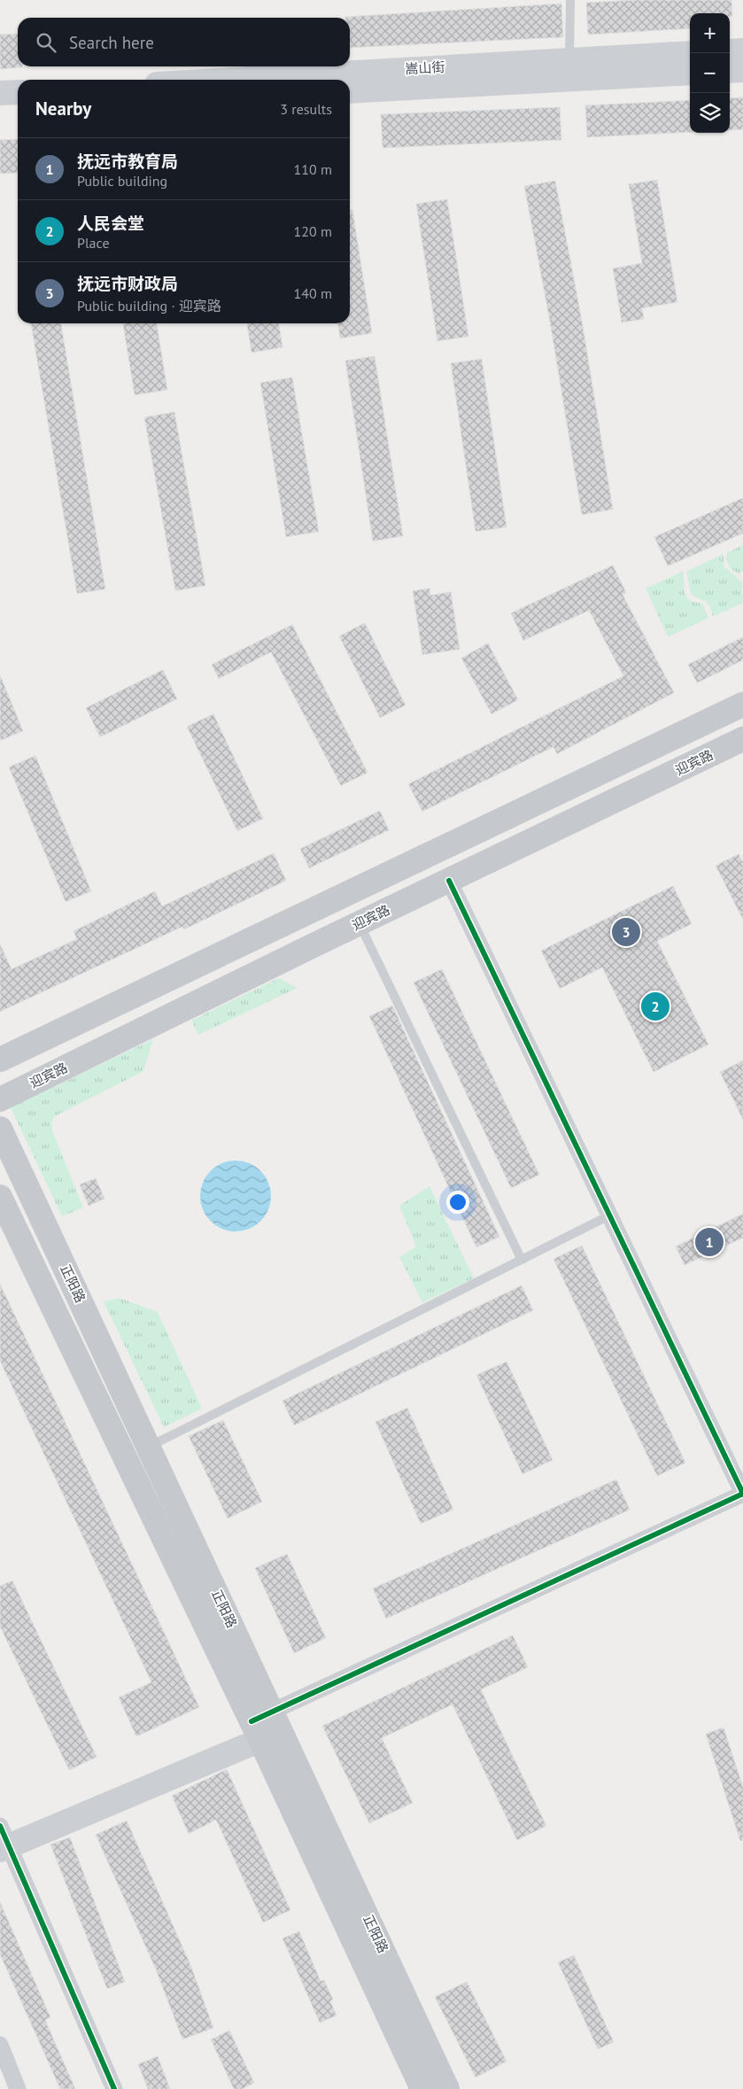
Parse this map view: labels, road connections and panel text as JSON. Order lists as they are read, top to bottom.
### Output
{
  "streets": {
    "main road": ["嵩山街", "迎宾路", "正阳路"]
  },
  "page": {
    "map_buttons": ["+", "−"],
    "search": "Search here",
    "heading": ["Nearby", "3 results"],
    "list": [
      {
        "mark": "1",
        "name": "抚远市教育局",
        "note": "Public building",
        "value": "110 m"
      },
      {
        "mark": "2",
        "name": "人民会堂",
        "note": "Place",
        "value": "120 m"
      },
      {
        "mark": "3",
        "name": "抚远市财政局",
        "note": "Public building · 迎宾路",
        "value": "140 m"
      }
    ],
    "pins": ["3", "2", "1"]
  }
}
